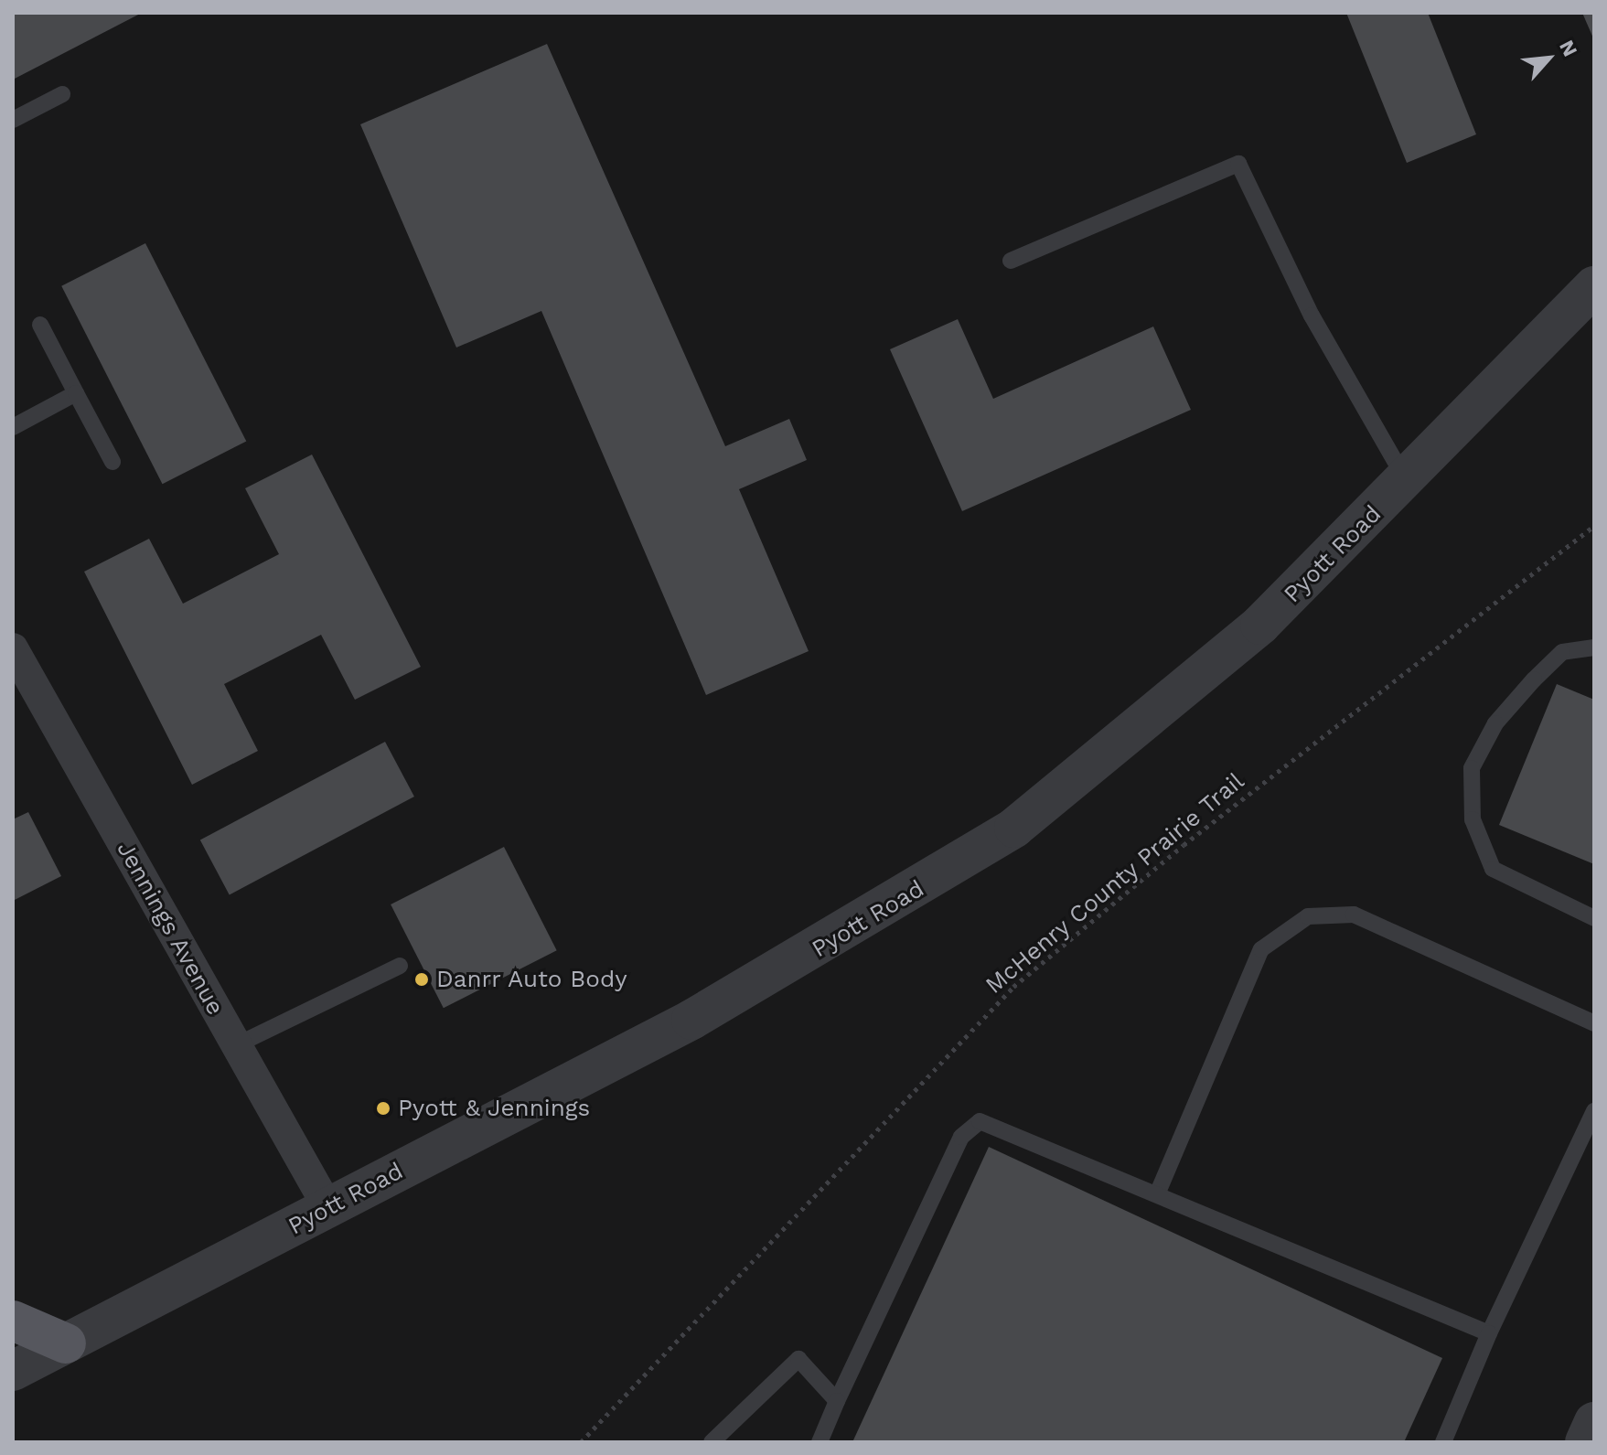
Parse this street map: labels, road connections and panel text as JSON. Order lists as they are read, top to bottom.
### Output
{
  "streets": {
    "street": ["Pyott Road", "Jennings Avenue"],
    "path": ["McHenry County Prairie Trail"]
  },
  "crossings": [
    ["Pyott Road", "Jennings Avenue"]
  ],
  "places": ["Danrr Auto Body", "Pyott & Jennings"],
  "north": "top right"
}
